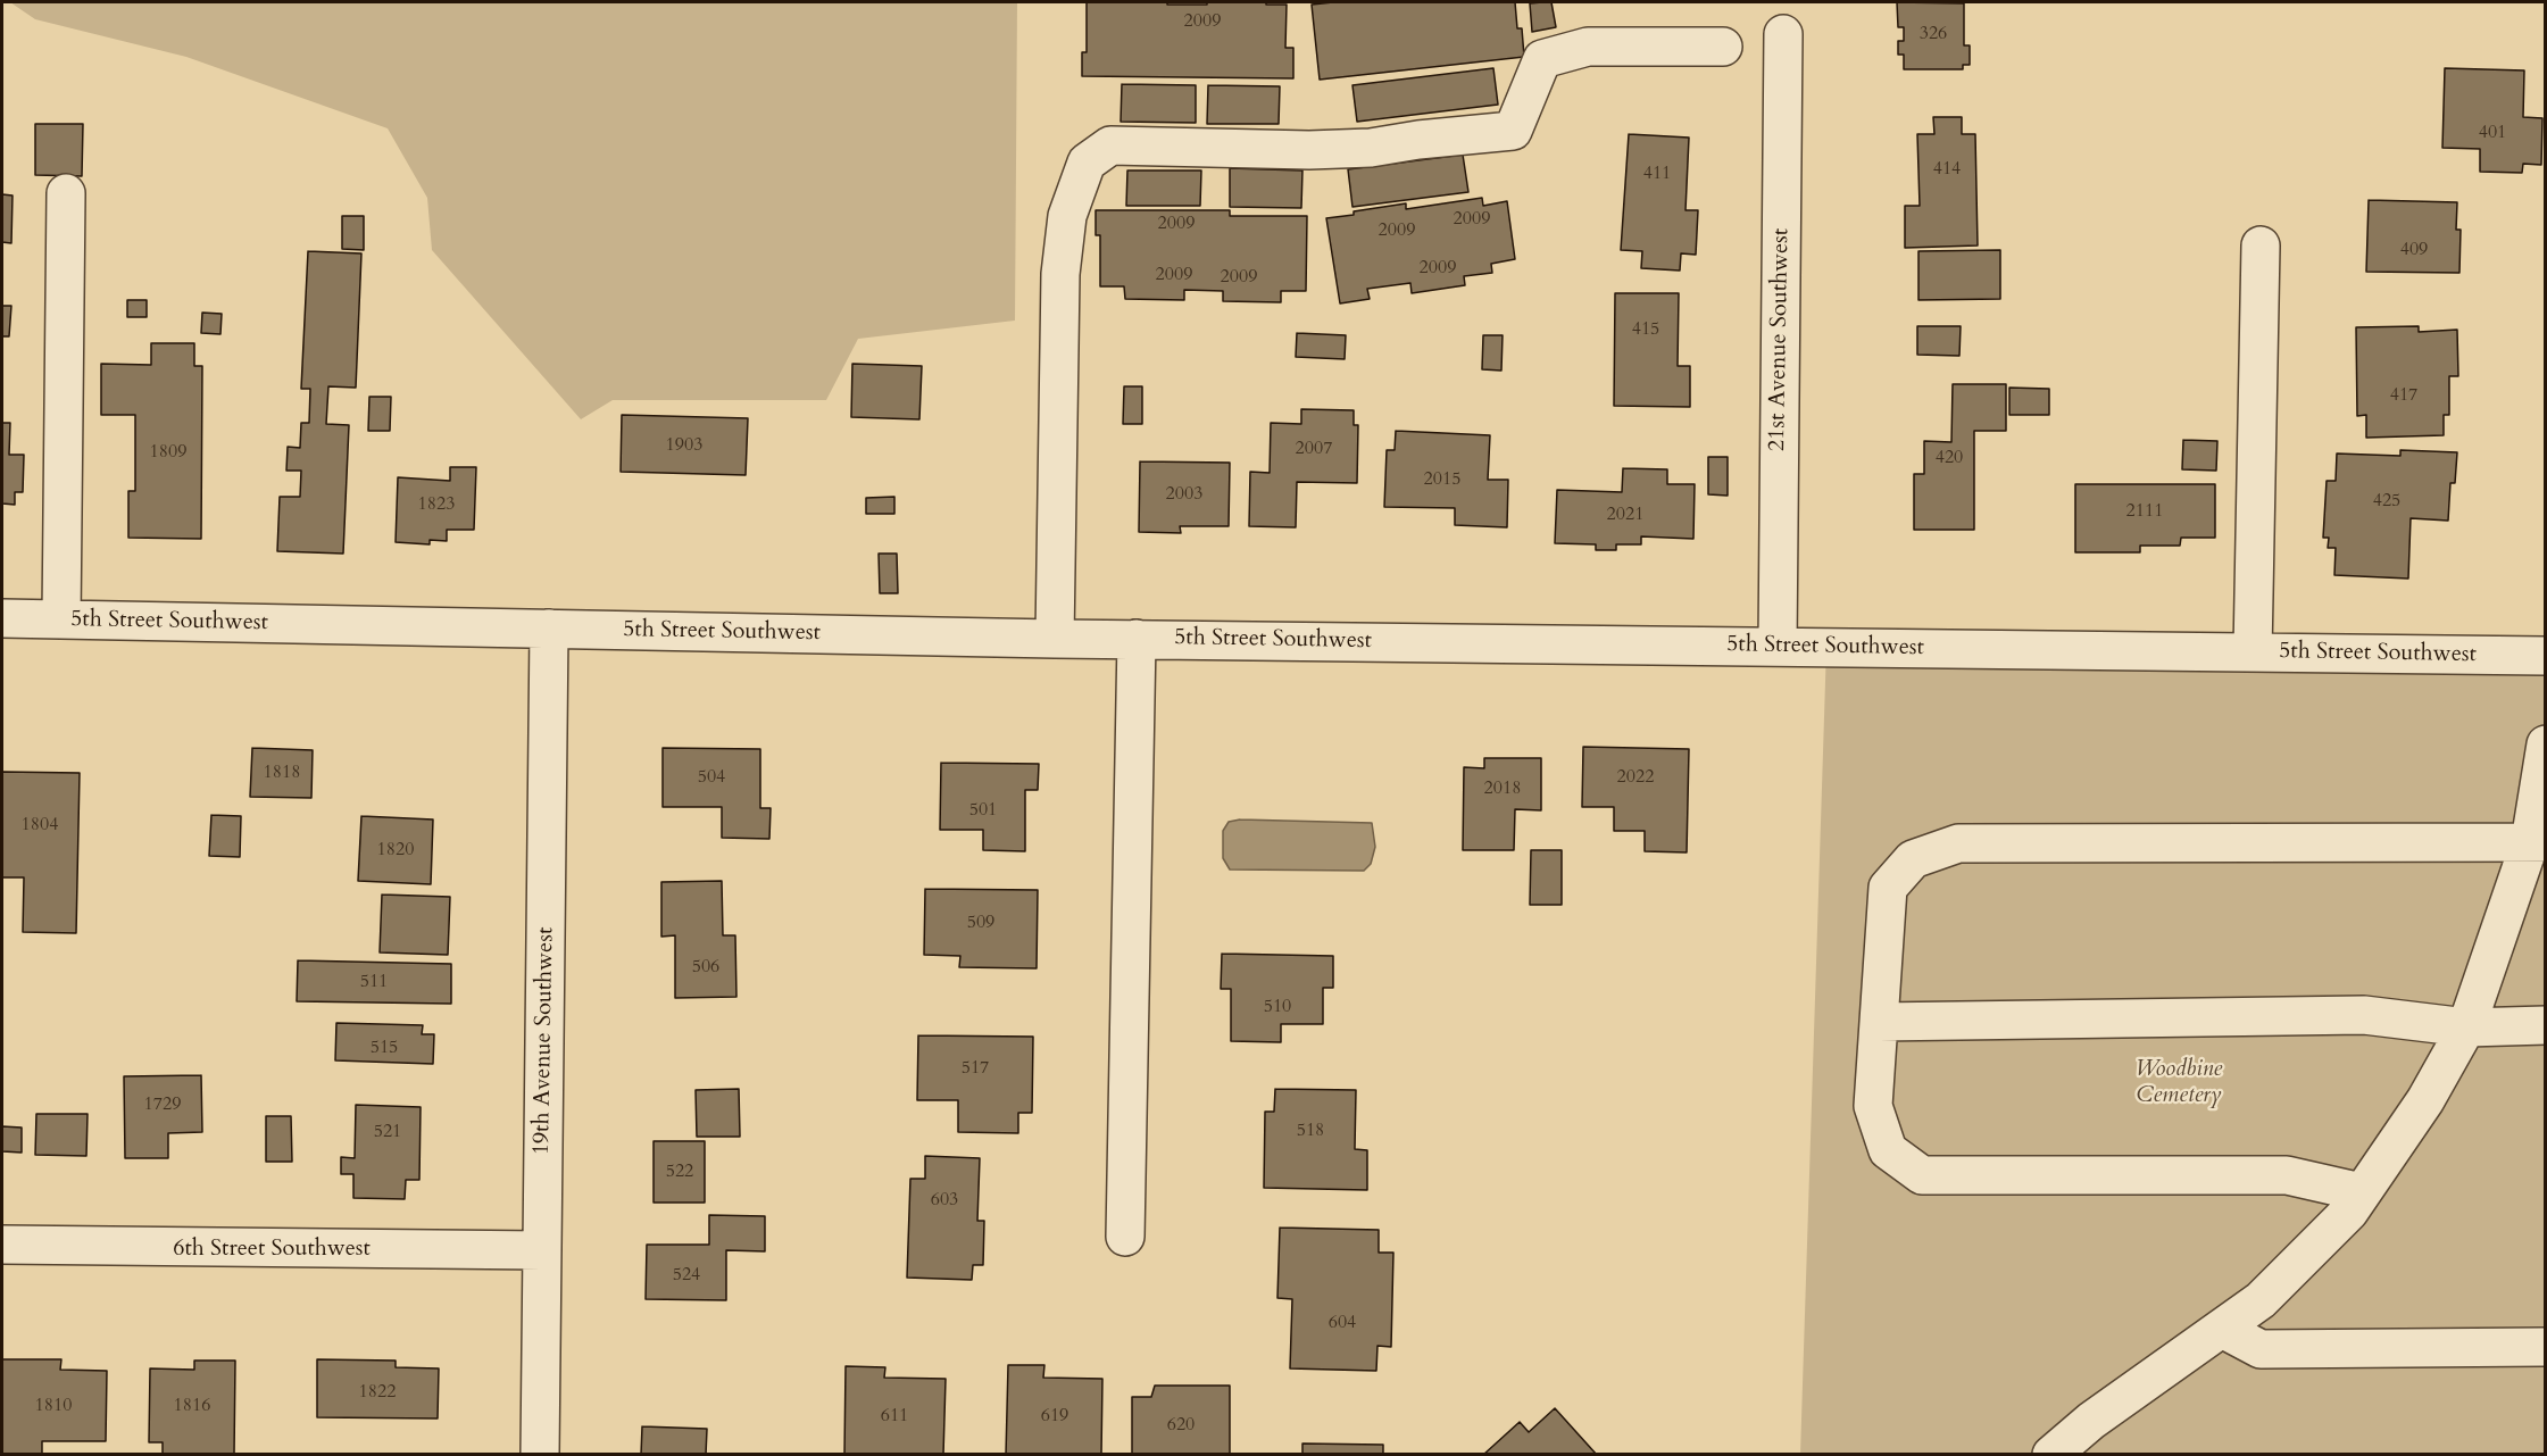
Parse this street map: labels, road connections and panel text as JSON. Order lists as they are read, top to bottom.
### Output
{
  "streets": {
    "street": [
      "21st Avenue Southwest",
      "5th Street Southwest",
      "19th Avenue Southwest",
      "6th Street Southwest"
    ]
  },
  "crossings": [
    ["21st Avenue Southwest", "5th Street Southwest"],
    ["5th Street Southwest", "19th Avenue Southwest"],
    ["19th Avenue Southwest", "6th Street Southwest"]
  ],
  "parks": ["Woodbine Cemetery"],
  "house_numbers": [
    "2009",
    "326",
    "401",
    "414",
    "411",
    "2009",
    "2009",
    "2009",
    "409",
    "2009",
    "2009",
    "2009",
    "415",
    "417",
    "1903",
    "2007",
    "1809",
    "420",
    "2015",
    "2003",
    "425",
    "1823",
    "2111",
    "2021",
    "1818",
    "504",
    "2022",
    "2018",
    "501",
    "1804",
    "1820",
    "509",
    "506",
    "511",
    "510",
    "515",
    "517",
    "1729",
    "518",
    "521",
    "522",
    "603",
    "524",
    "604",
    "1822",
    "1810",
    "1816",
    "611",
    "619",
    "620"
  ]
}
